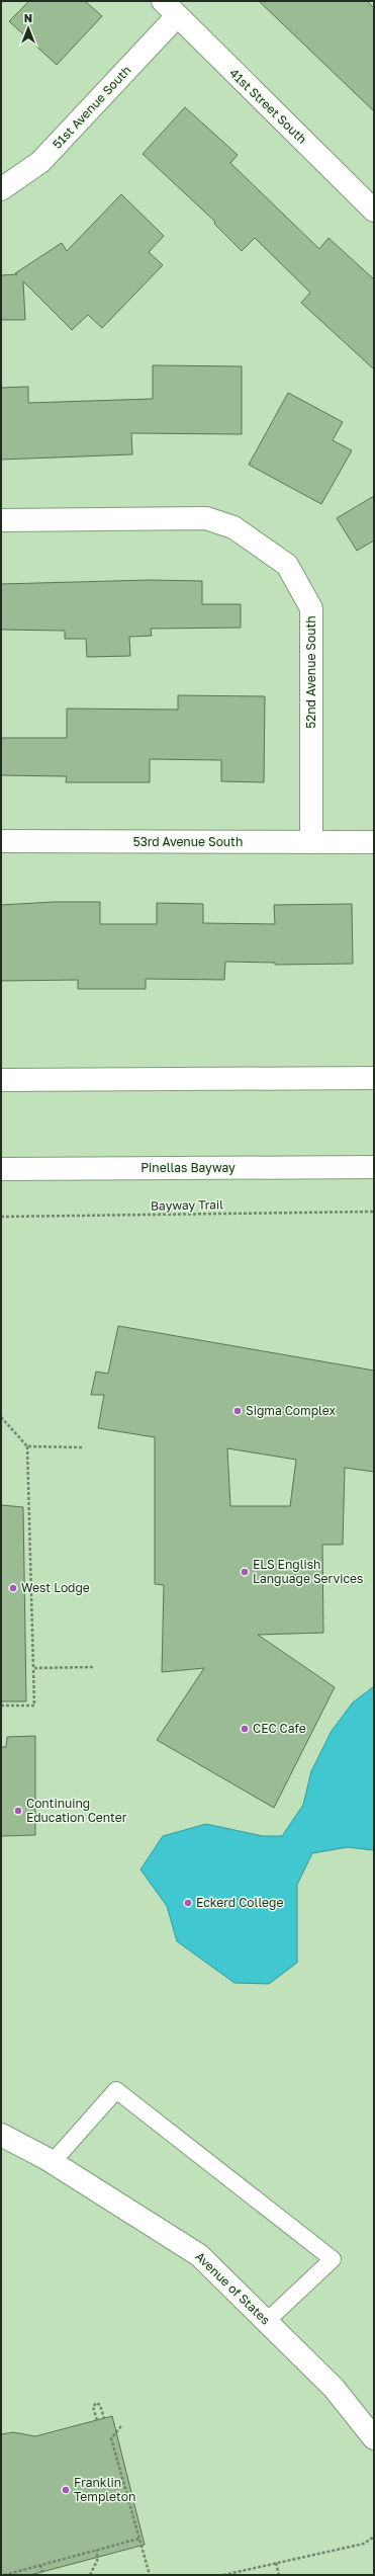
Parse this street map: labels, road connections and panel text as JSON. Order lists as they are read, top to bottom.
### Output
{
  "streets": {
    "street": [
      "41st Street South",
      "51st Avenue South",
      "52nd Avenue South",
      "53rd Avenue South",
      "Pinellas Bayway",
      "Avenue of States"
    ],
    "path": ["Bayway Trail"]
  },
  "crossings": [
    ["41st Street South", "51st Avenue South"],
    ["52nd Avenue South", "53rd Avenue South"]
  ],
  "places": [
    "Sigma Complex",
    "ELS English Language Services",
    "West Lodge",
    "CEC Cafe",
    "Continuing Education Center",
    "Eckerd College",
    "Franklin Templeton"
  ],
  "north": "top"
}
